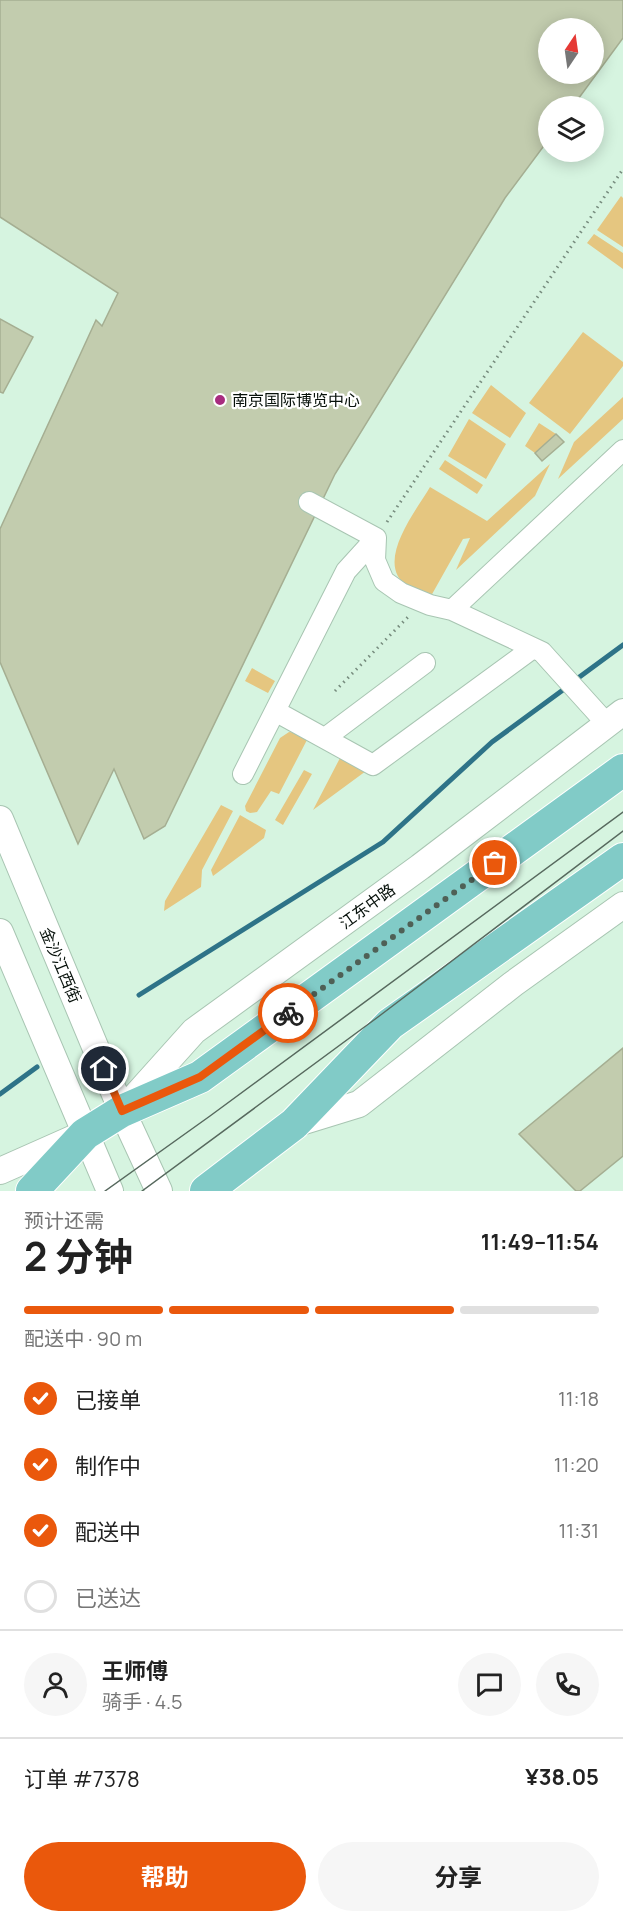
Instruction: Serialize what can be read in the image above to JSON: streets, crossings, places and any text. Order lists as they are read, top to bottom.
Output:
{
  "streets": {
    "main road": ["江东中路"],
    "street": ["金沙江西街"]
  },
  "crossings": [
    ["江东中路", "金沙江西街"]
  ],
  "places": ["南京国际博览中心"],
  "north": "top",
  "page": {
    "heading": ["2 分钟", "预计还需", "11:49–11:54"],
    "panel": [
      "王师傅",
      "骑手 · 4.5",
      "订单 #7378",
      "¥38.05"
    ],
    "bar": "配送中 · 90 m",
    "list": [
      ["已接单", "11:18"],
      ["制作中", "11:20"],
      ["配送中", "11:31"],
      "已送达"
    ],
    "buttons": ["帮助", "分享"]
  }
}
